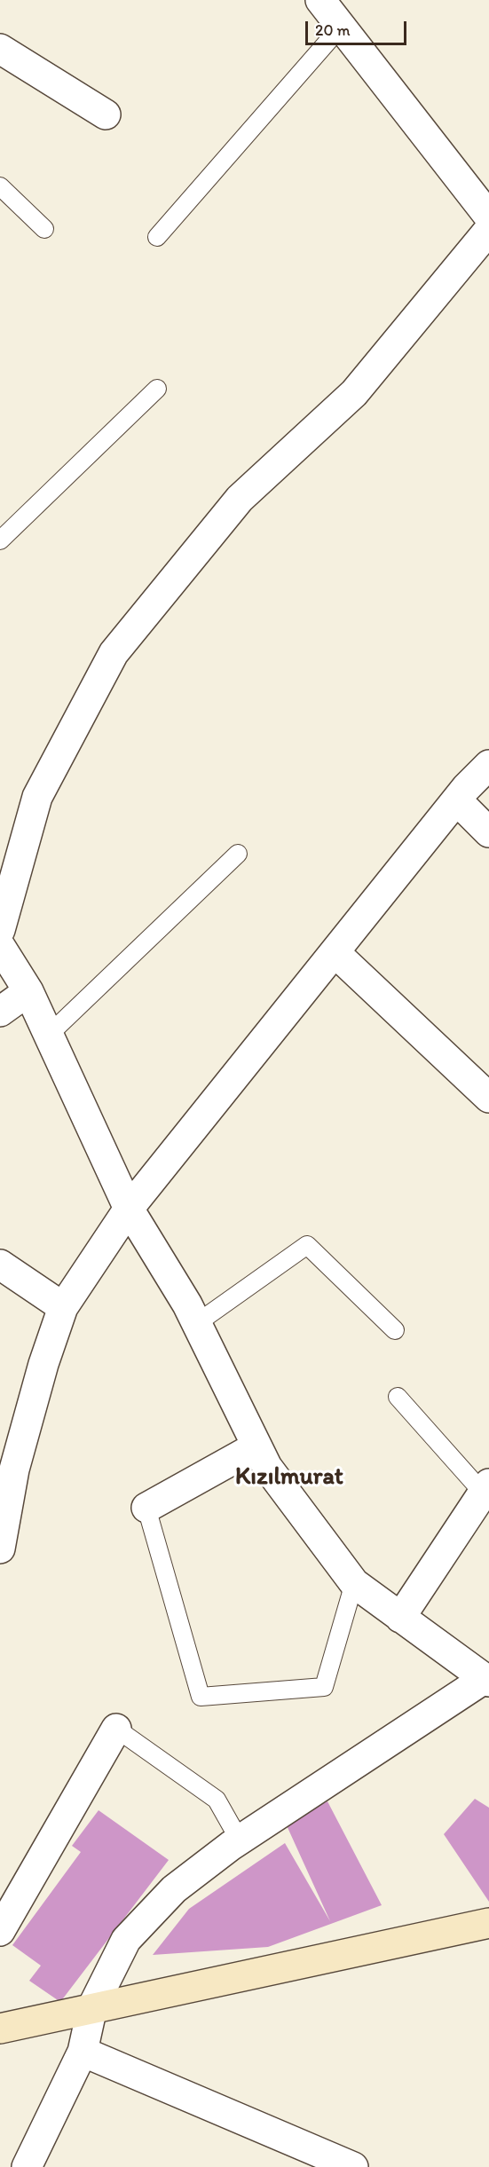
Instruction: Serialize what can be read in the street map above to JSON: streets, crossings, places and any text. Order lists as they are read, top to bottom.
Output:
{
  "districts": ["Kızılmurat"],
  "scale_bar": "20 m"
}
